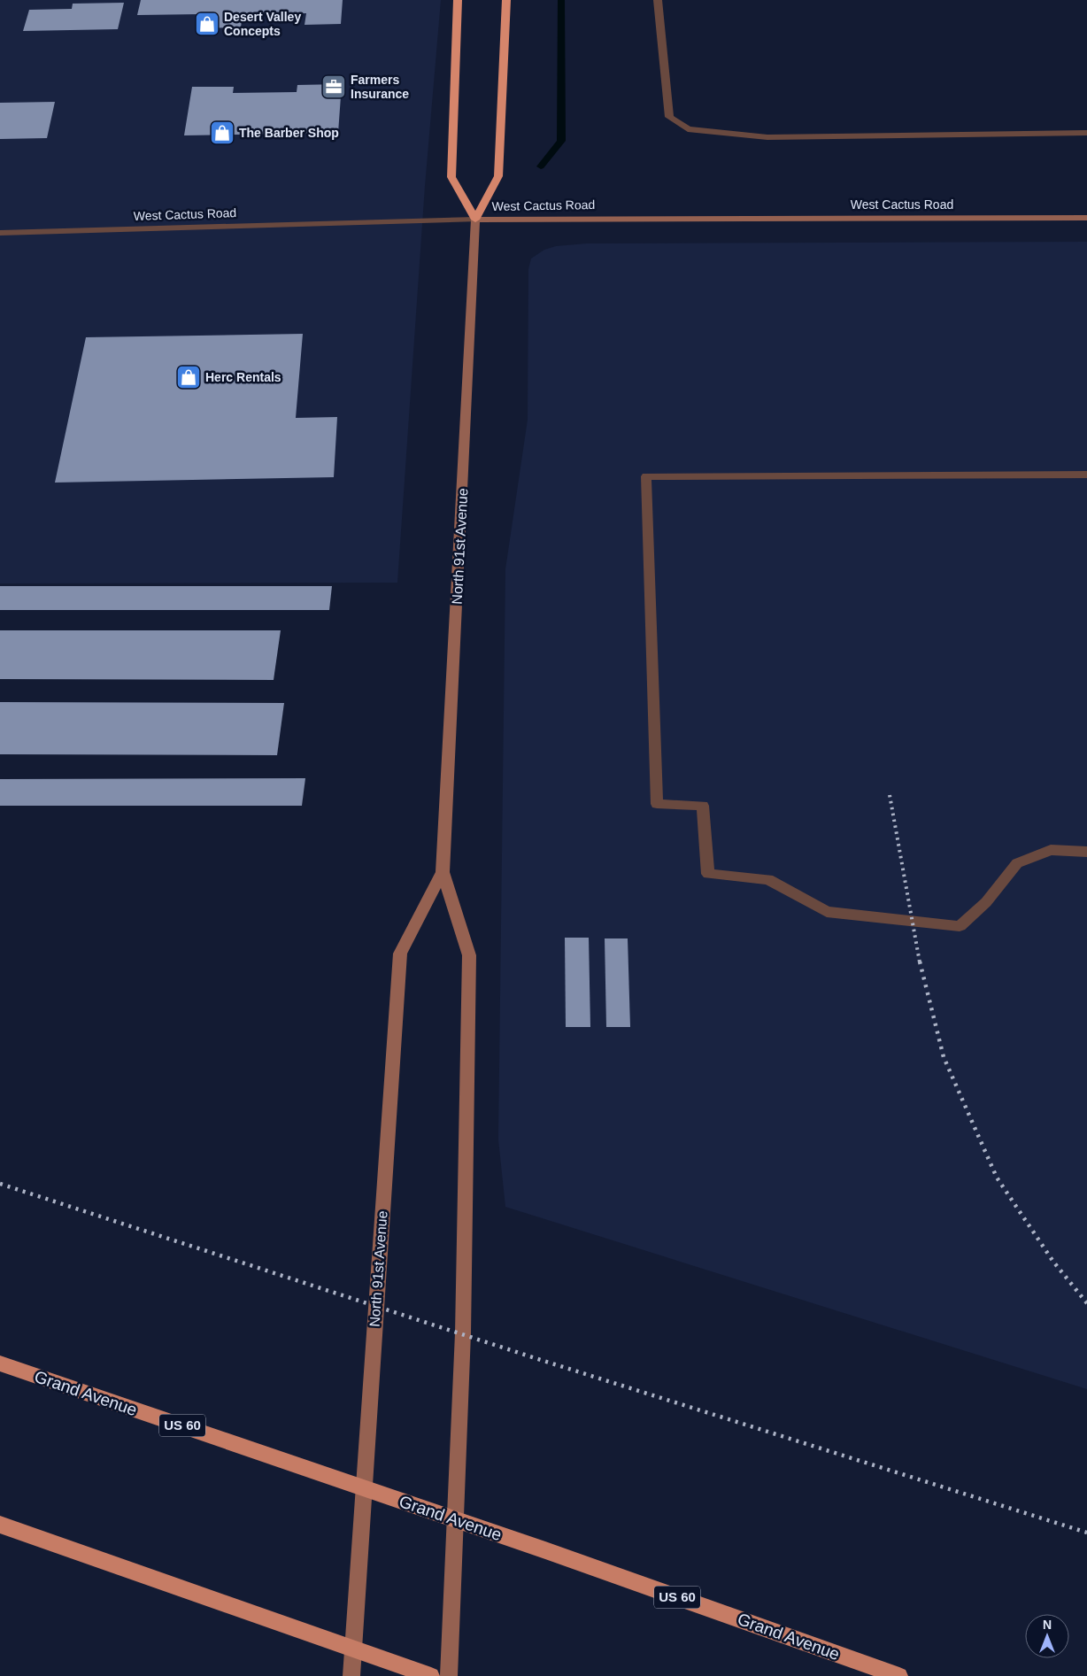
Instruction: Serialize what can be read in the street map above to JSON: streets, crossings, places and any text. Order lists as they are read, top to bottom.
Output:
{
  "streets": {
    "highway": ["Grand Avenue", "US 60"],
    "main road": ["West Cactus Road", "North 91st Avenue"]
  },
  "crossings": [
    ["West Cactus Road", "North 91st Avenue"],
    ["North 91st Avenue", "Grand Avenue"]
  ],
  "places": {
    "shop": ["Desert Valley Concepts", "The Barber Shop", "Herc Rentals"],
    "office": ["Farmers Insurance"]
  },
  "north": "top"
}
